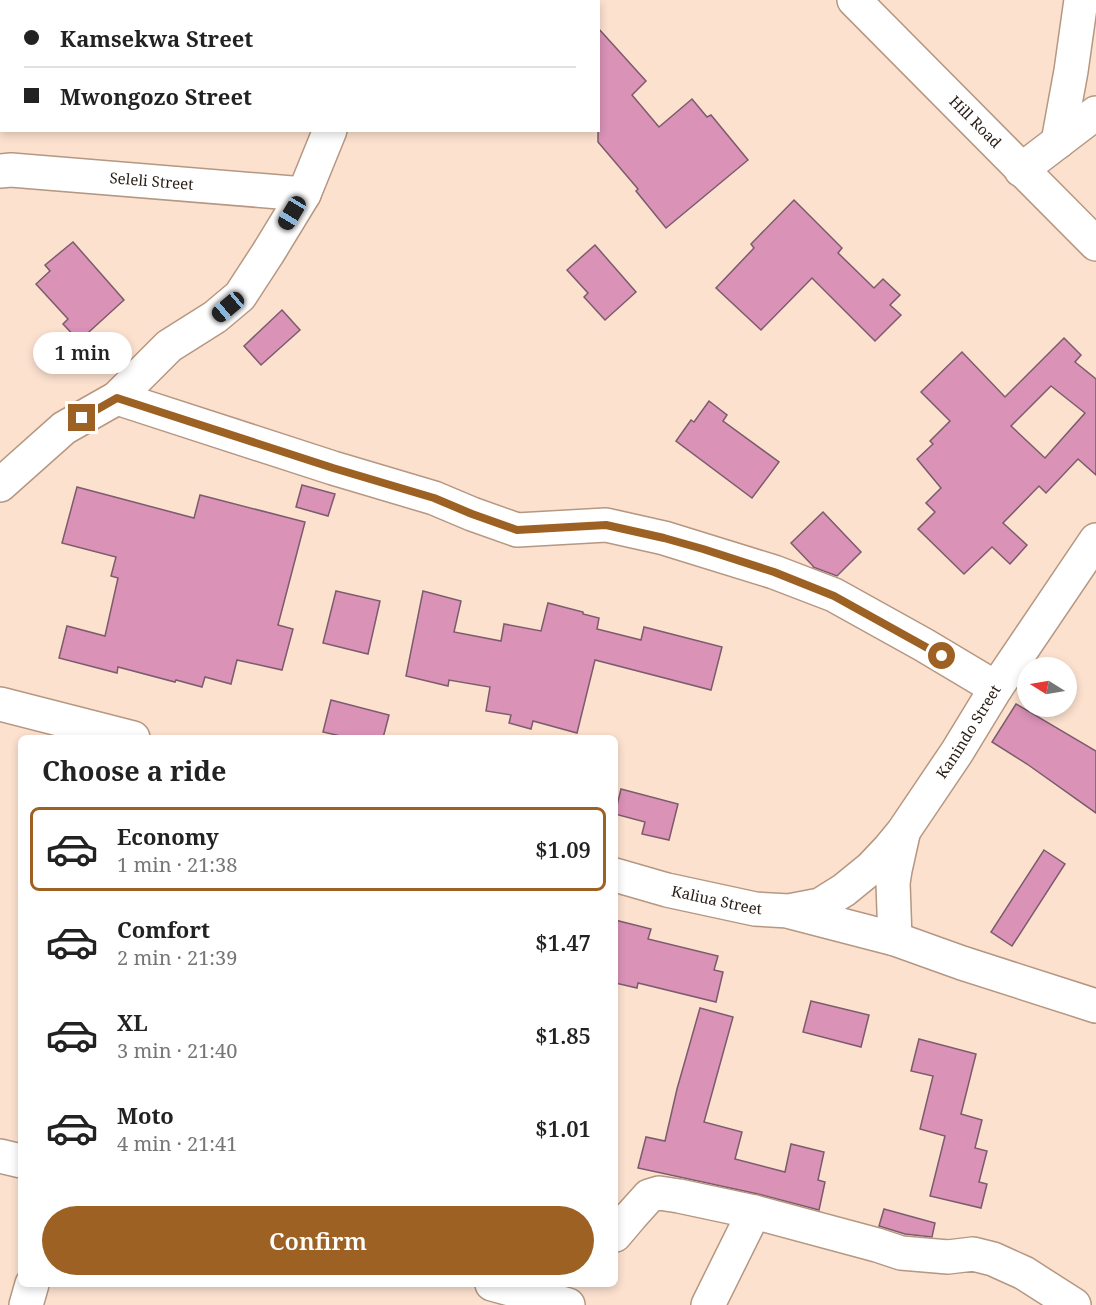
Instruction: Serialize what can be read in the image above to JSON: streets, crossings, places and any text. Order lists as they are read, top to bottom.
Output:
{
  "streets": {
    "street": [
      "Hill Road",
      "Seleli Street",
      "Kanindo Street",
      "Kaliua Street"
    ]
  },
  "crossings": [
    ["Kanindo Street", "Kaliua Street"]
  ],
  "north": "left",
  "page": {
    "banner": ["Kamsekwa Street", "Mwongozo Street"],
    "bubble": "1 min",
    "heading": "Choose a ride",
    "list": [
      {
        "name": "Economy",
        "note": "1 min · 21:38",
        "value": "$1.09"
      },
      {
        "name": "Comfort",
        "note": "2 min · 21:39",
        "value": "$1.47"
      },
      {
        "name": "XL",
        "note": "3 min · 21:40",
        "value": "$1.85"
      },
      {
        "name": "Moto",
        "note": "4 min · 21:41",
        "value": "$1.01"
      }
    ],
    "buttons": "Confirm"
  }
}
